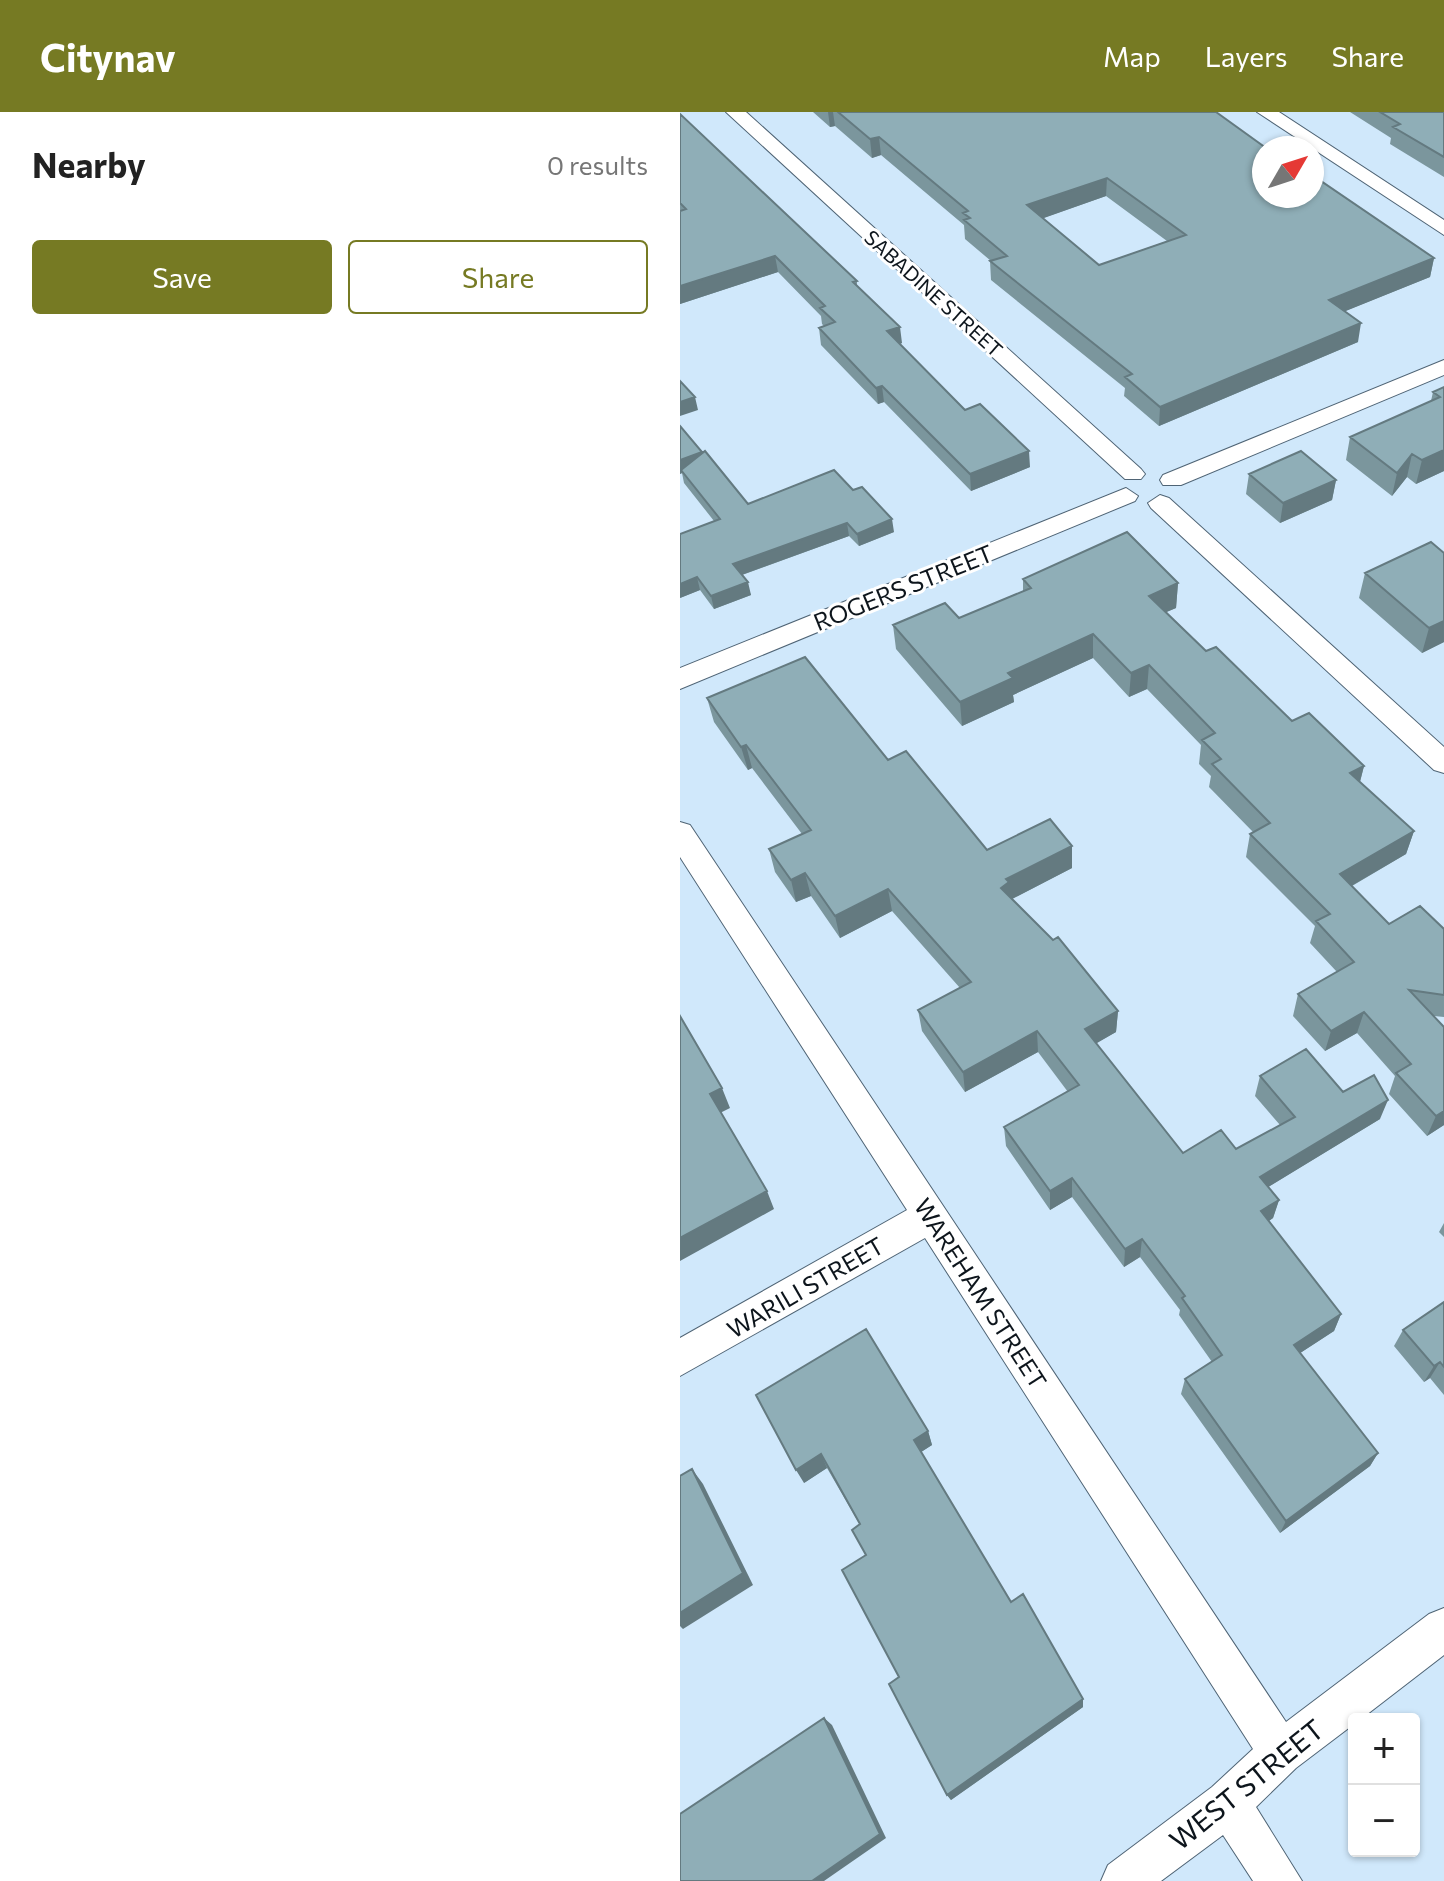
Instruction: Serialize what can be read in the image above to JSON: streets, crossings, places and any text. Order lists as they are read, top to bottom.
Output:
{
  "streets": {
    "street": [
      "SABADINE STREET",
      "ROGERS STREET",
      "WARILI STREET",
      "WAREHAM STREET",
      "WEST STREET"
    ]
  },
  "crossings": [
    ["SABADINE STREET", "ROGERS STREET"],
    ["WARILI STREET", "WAREHAM STREET"],
    ["WAREHAM STREET", "WEST STREET"]
  ],
  "north": "top right",
  "page": {
    "header": "Citynav",
    "nav": ["Map", "Layers", "Share"],
    "heading": ["Nearby", "0 results"],
    "buttons": ["Save", "Share"],
    "map_buttons": ["+", "−"]
  }
}
